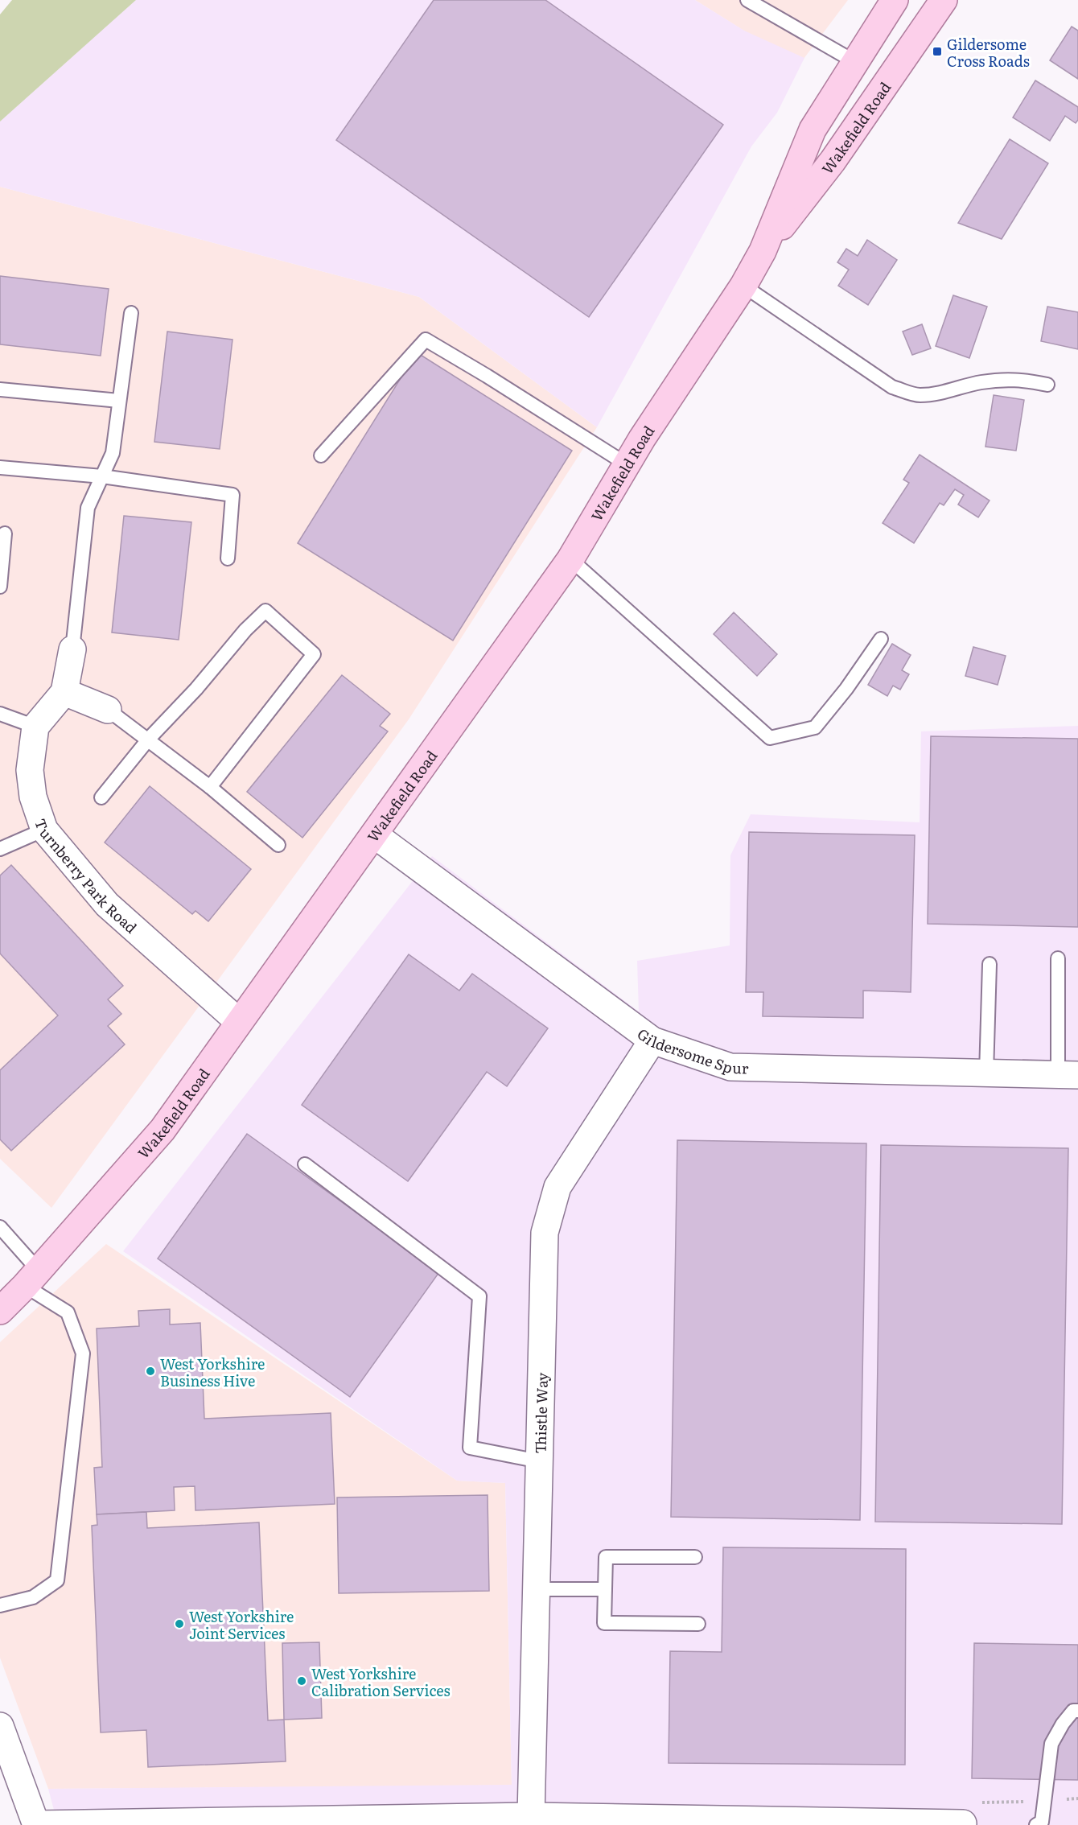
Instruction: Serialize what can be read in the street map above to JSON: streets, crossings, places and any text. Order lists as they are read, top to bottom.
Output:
{
  "streets": {
    "main road": ["Wakefield Road"],
    "street": ["Turnberry Park Road", "Gildersome Spur", "Thistle Way"]
  },
  "crossings": [
    ["Wakefield Road", "Turnberry Park Road"],
    ["Wakefield Road", "Gildersome Spur"],
    ["Gildersome Spur", "Thistle Way"]
  ],
  "places": {
    "transit": ["Gildersome Cross Roads"],
    "other": ["West Yorkshire Business Hive", "West Yorkshire Joint Services", "West Yorkshire Calibration Services"]
  }
}
